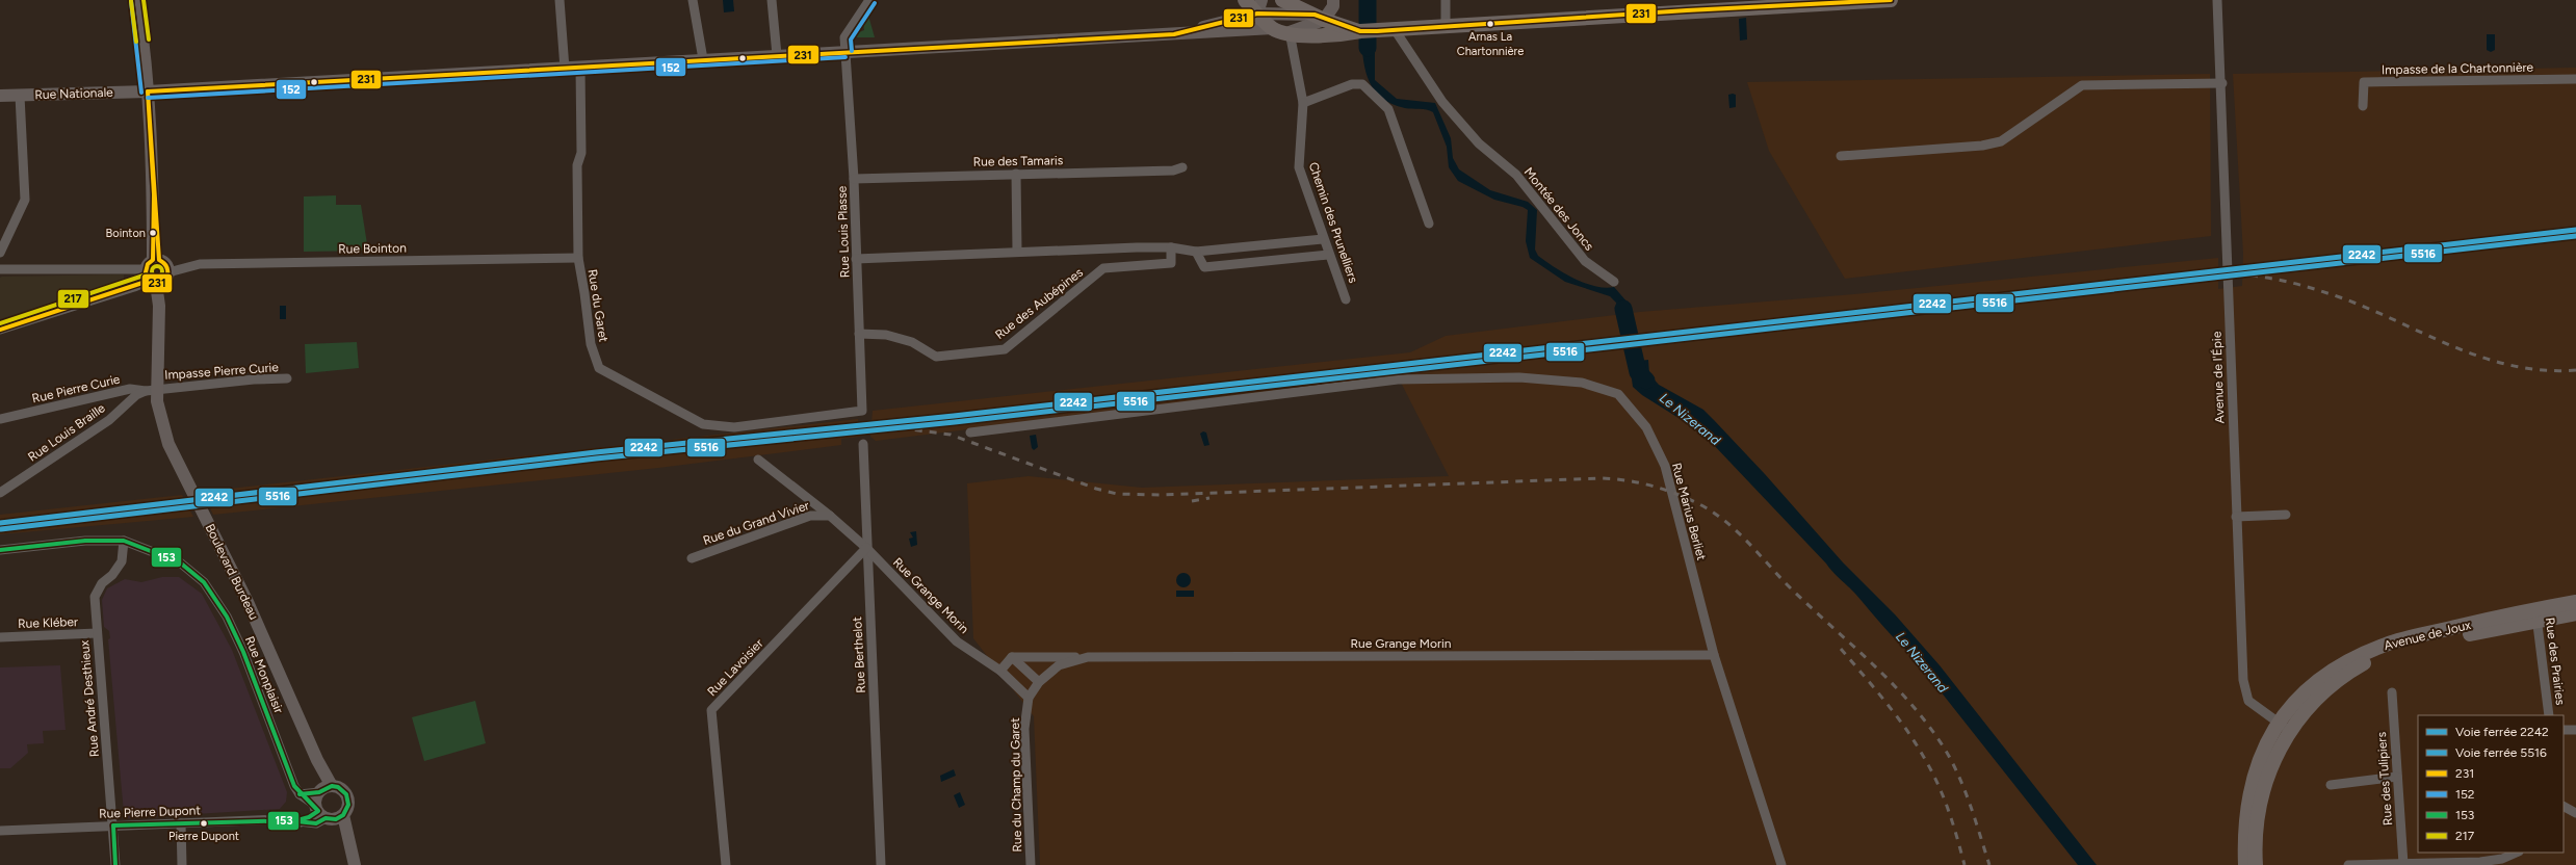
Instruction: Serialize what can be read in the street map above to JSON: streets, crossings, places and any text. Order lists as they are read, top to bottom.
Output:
{
  "streets": {
    "main road": ["Rue Nationale", "Boulevard Burdeau", "Avenue de Joux"],
    "street": [
      "Impasse de la Chartonnière",
      "Rue des Tamaris",
      "Montée des Joncs",
      "Chemin des Prunelliers",
      "Rue Louis Plasse",
      "Rue Bointon",
      "Rue des Aubépines",
      "Rue du Garet",
      "Impasse Pierre Curie",
      "Avenue de l'Épie",
      "Rue Pierre Curie",
      "Rue Louis Braille",
      "Rue Marius Berliet",
      "Rue du Grand Vivier",
      "Rue Grange Morin",
      "Rue Kléber",
      "Rue Berthelot",
      "Rue des Prairies",
      "Rue Lavoisier",
      "Rue Monplaisir",
      "Rue André Desthieux",
      "Rue des Tulipiers",
      "Rue du Champ du Garet",
      "Rue Pierre Dupont"
    ]
  },
  "crossings": [
    ["Rue Nationale", "Rue Louis Plasse"],
    ["Rue Nationale", "Rue du Garet"],
    ["Rue Nationale", "Boulevard Burdeau"],
    ["Rue des Tamaris", "Rue Louis Plasse"],
    ["Rue Louis Plasse", "Rue des Aubépines"],
    ["Rue Louis Plasse", "Rue du Garet"],
    ["Rue Bointon", "Rue du Garet"],
    ["Impasse Pierre Curie", "Rue Pierre Curie"],
    ["Impasse Pierre Curie", "Rue Louis Braille"],
    ["Impasse Pierre Curie", "Boulevard Burdeau"],
    ["Avenue de l'Épie", "Avenue de Joux"],
    ["Rue Pierre Curie", "Rue Louis Braille"],
    ["Rue Pierre Curie", "Boulevard Burdeau"],
    ["Rue Louis Braille", "Boulevard Burdeau"],
    ["Rue Marius Berliet", "Rue Grange Morin"],
    ["Rue du Grand Vivier", "Rue Grange Morin"],
    ["Rue du Grand Vivier", "Rue Berthelot"],
    ["Rue du Grand Vivier", "Rue Lavoisier"],
    ["Boulevard Burdeau", "Rue Pierre Dupont"],
    ["Rue Grange Morin", "Rue Berthelot"],
    ["Rue Grange Morin", "Rue Lavoisier"],
    ["Rue Grange Morin", "Rue du Champ du Garet"],
    ["Rue Kléber", "Rue André Desthieux"],
    ["Avenue de Joux", "Rue des Prairies"],
    ["Rue Berthelot", "Rue Lavoisier"],
    ["Rue Monplaisir", "Rue André Desthieux"],
    ["Rue André Desthieux", "Rue Pierre Dupont"]
  ],
  "water": ["Le Nizerand"],
  "places": ["Arnas La Chartonnière", "Bointon", "Pierre Dupont"],
  "lines": [
    "transit line 231",
    "transit line 217",
    "transit line 152",
    "rail line 2242",
    "rail line 5516",
    "transit line 153"
  ],
  "legend": [
    "Voie ferrée 2242",
    "Voie ferrée 5516",
    "231",
    "152",
    "153",
    "217"
  ]
}
